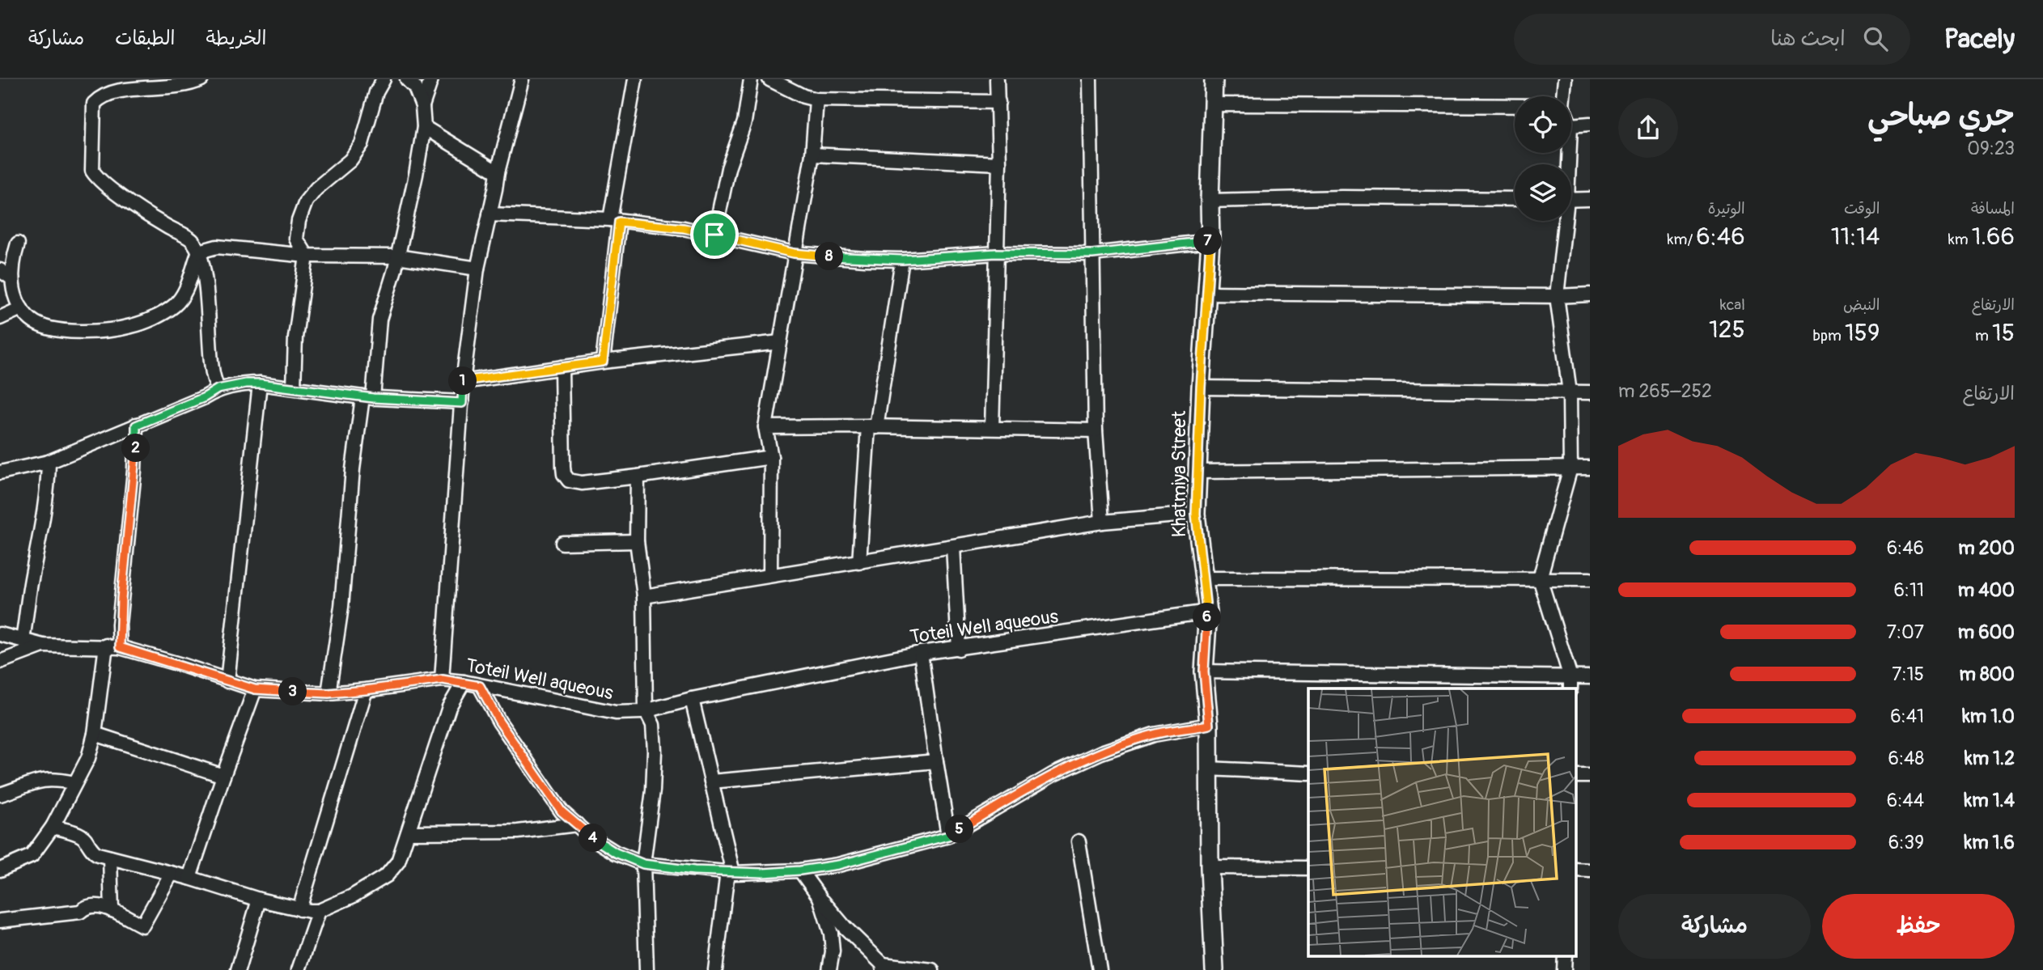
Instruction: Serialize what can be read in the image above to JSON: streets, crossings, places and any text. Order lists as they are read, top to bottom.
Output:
{
  "streets": {
    "street": ["Khatmiya Street", "Toteil Well aqueous"]
  },
  "crossings": [
    ["Khatmiya Street", "Toteil Well aqueous"]
  ],
  "page": {
    "header": "Pacely",
    "search": "ابحث هنا",
    "nav": ["الخريطة", "الطبقات", "مشاركة"],
    "heading": ["جري صباحي", "09:23"],
    "stats": [
      ["المسافة", "1.66 km"],
      ["الوقت", "11:14"],
      ["الوتيرة", "6:46 /km"],
      ["الارتفاع", "15 m"],
      ["النبض", "159 bpm"],
      ["kcal", "125"]
    ],
    "pins": [
      "7",
      "8",
      "1",
      "2",
      "6",
      "3",
      "5",
      "4"
    ],
    "chart": ["الارتفاع", "252–265 m"],
    "list": [
      {
        "name": "200 m",
        "note": "6:46"
      },
      {
        "name": "400 m",
        "note": "6:11"
      },
      {
        "name": "600 m",
        "note": "7:07"
      },
      {
        "name": "800 m",
        "note": "7:15"
      },
      {
        "name": "1.0 km",
        "note": "6:41"
      },
      {
        "name": "1.2 km",
        "note": "6:48"
      },
      {
        "name": "1.4 km",
        "note": "6:44"
      },
      {
        "name": "1.6 km",
        "note": "6:39"
      }
    ],
    "buttons": ["حفظ", "مشاركة"]
  }
}
